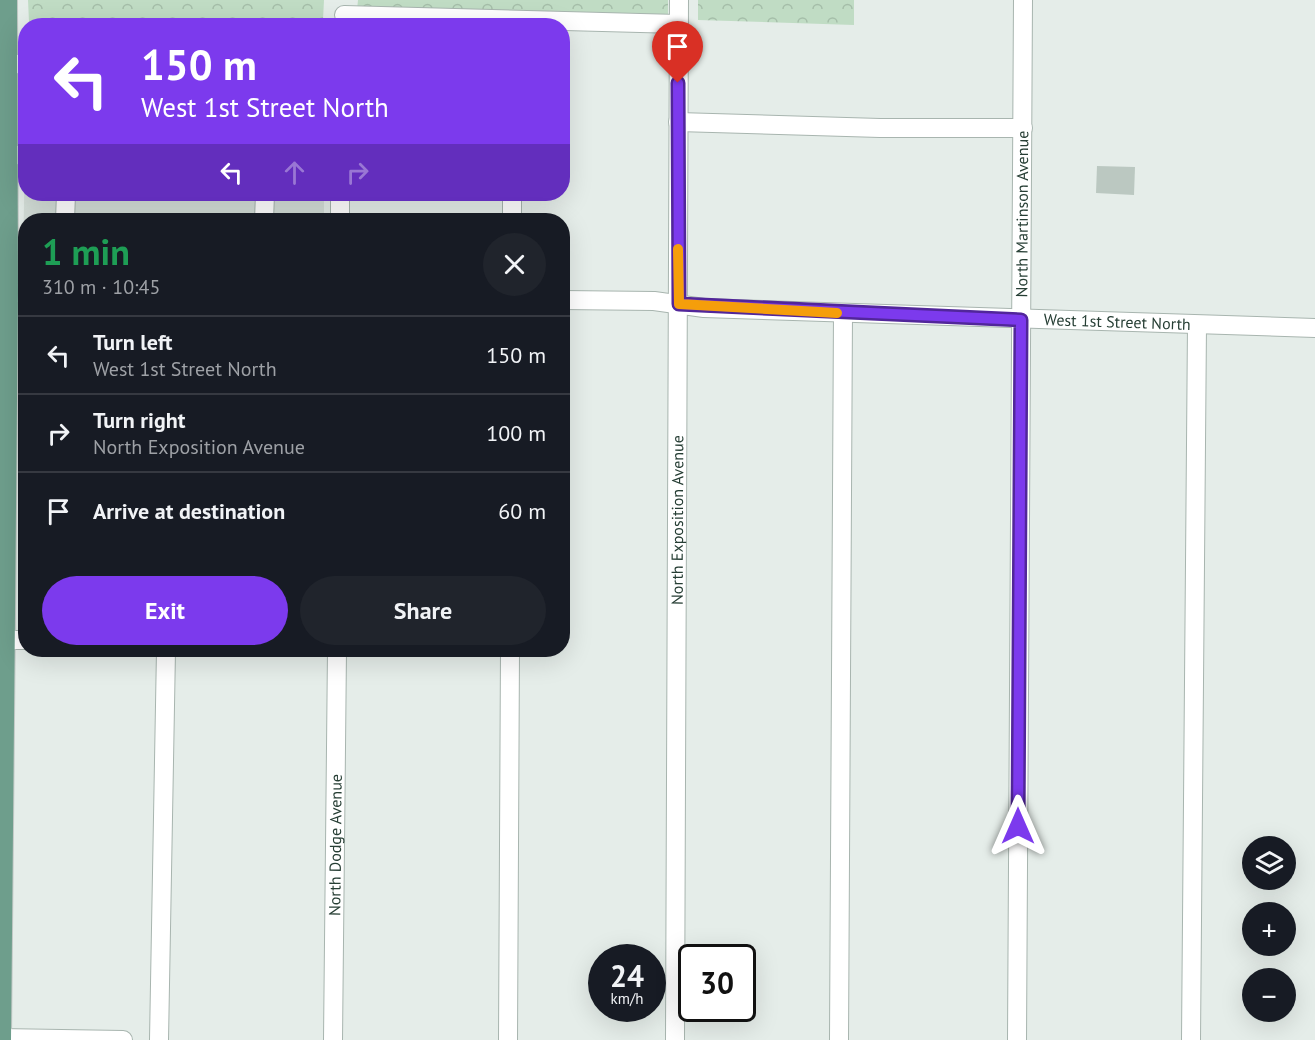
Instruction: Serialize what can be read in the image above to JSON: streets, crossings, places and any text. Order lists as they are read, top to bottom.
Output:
{
  "streets": {
    "street": [
      "North Martinson Avenue",
      "West 1st Street North",
      "North Exposition Avenue",
      "North Dodge Avenue"
    ]
  },
  "crossings": [
    ["North Martinson Avenue", "West 1st Street North"],
    ["West 1st Street North", "North Exposition Avenue"]
  ],
  "page": {
    "turn": ["150 m", "West 1st Street North"],
    "heading": ["1 min", "310 m · 10:45"],
    "list": [
      {
        "name": "Turn left",
        "note": "West 1st Street North",
        "value": "150 m"
      },
      {
        "name": "Turn right",
        "note": "North Exposition Avenue",
        "value": "100 m"
      },
      {
        "name": "Arrive at destination",
        "value": "60 m"
      }
    ],
    "buttons": ["Exit", "Share"],
    "map_buttons": ["+", "−"],
    "speed": "24 km/h",
    "limit": "30"
  }
}
